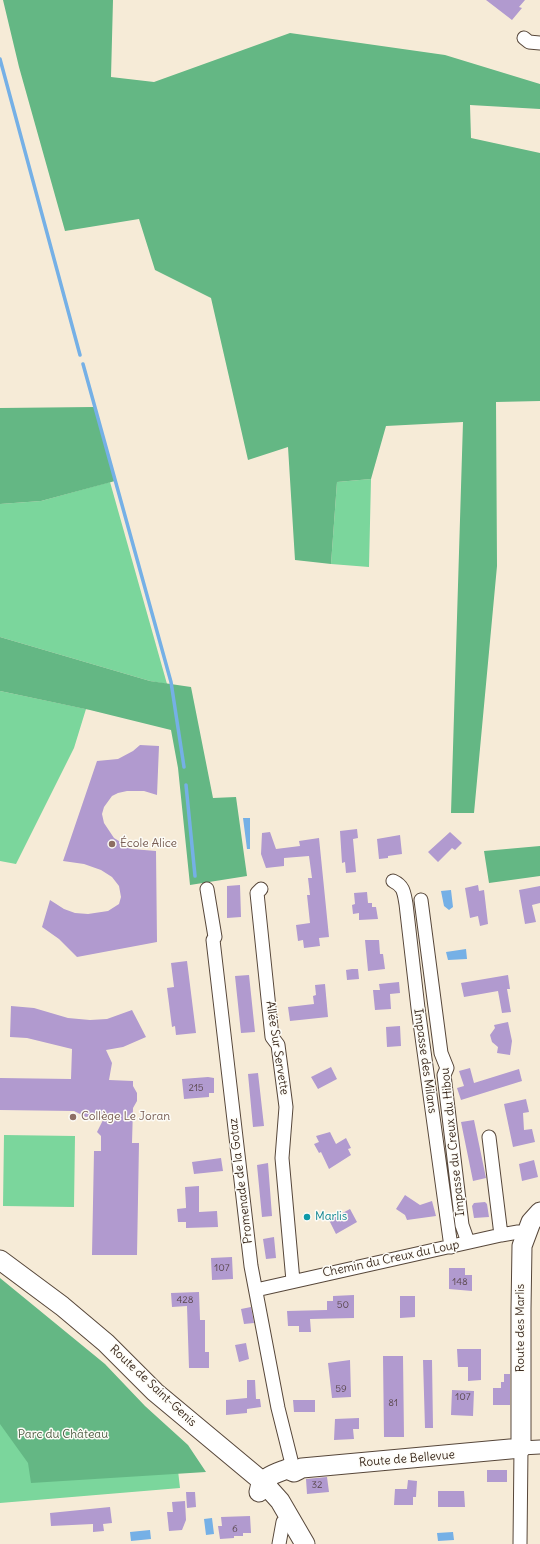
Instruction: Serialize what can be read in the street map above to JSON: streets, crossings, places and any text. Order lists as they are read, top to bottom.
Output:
{
  "streets": {
    "main road": ["Route des Marlis", "Route de Saint-Genis", "Route de Bellevue"],
    "street": [
      "Allée Sur Servette",
      "Impasse des Milans",
      "Impasse du Creux du Hibou",
      "Promenade de la Gotaz",
      "Chemin du Creux du Loup"
    ]
  },
  "crossings": [
    ["Allée Sur Servette", "Chemin du Creux du Loup"],
    ["Impasse des Milans", "Chemin du Creux du Loup"],
    ["Impasse du Creux du Hibou", "Chemin du Creux du Loup"],
    ["Promenade de la Gotaz", "Chemin du Creux du Loup"],
    ["Promenade de la Gotaz", "Route de Bellevue"],
    ["Chemin du Creux du Loup", "Route des Marlis"],
    ["Route des Marlis", "Route de Bellevue"],
    ["Route de Saint-Genis", "Route de Bellevue"]
  ],
  "parks": ["Parc du Château"],
  "places": ["École Alice", "Collège Le Joran", "Marlis"],
  "house_numbers": [
    "215",
    "107",
    "148",
    "428",
    "50",
    "59",
    "107",
    "81",
    "32",
    "6"
  ]
}
